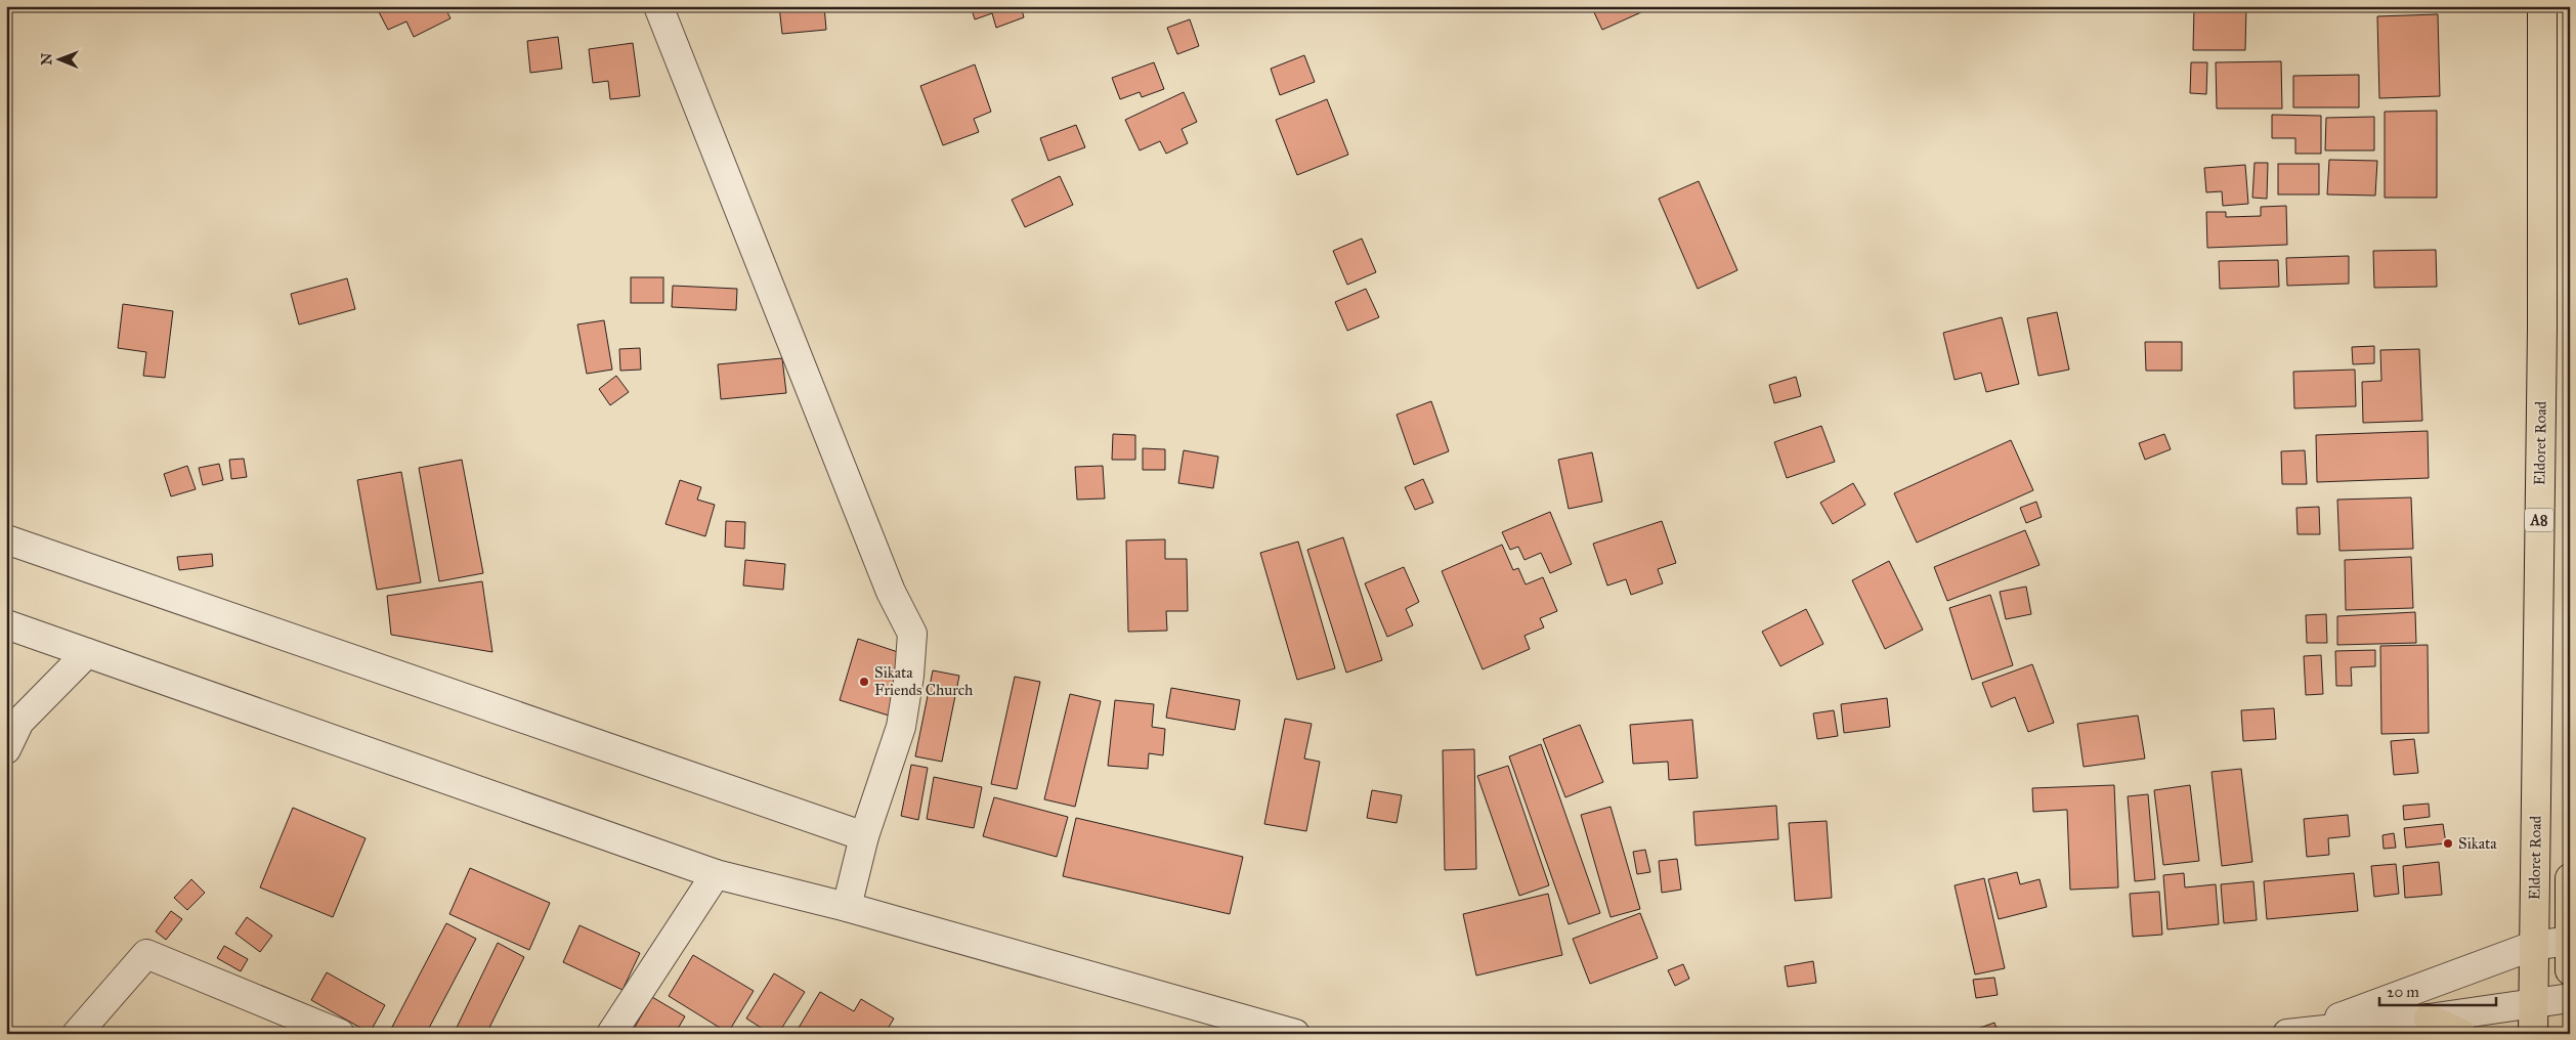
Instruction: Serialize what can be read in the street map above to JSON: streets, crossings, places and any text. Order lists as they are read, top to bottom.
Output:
{
  "streets": {
    "highway": ["Eldoret Road", "A8"]
  },
  "places": ["Sikata Friends Church", "Sikata"],
  "scale_bar": "20 m",
  "north": "left"
}
